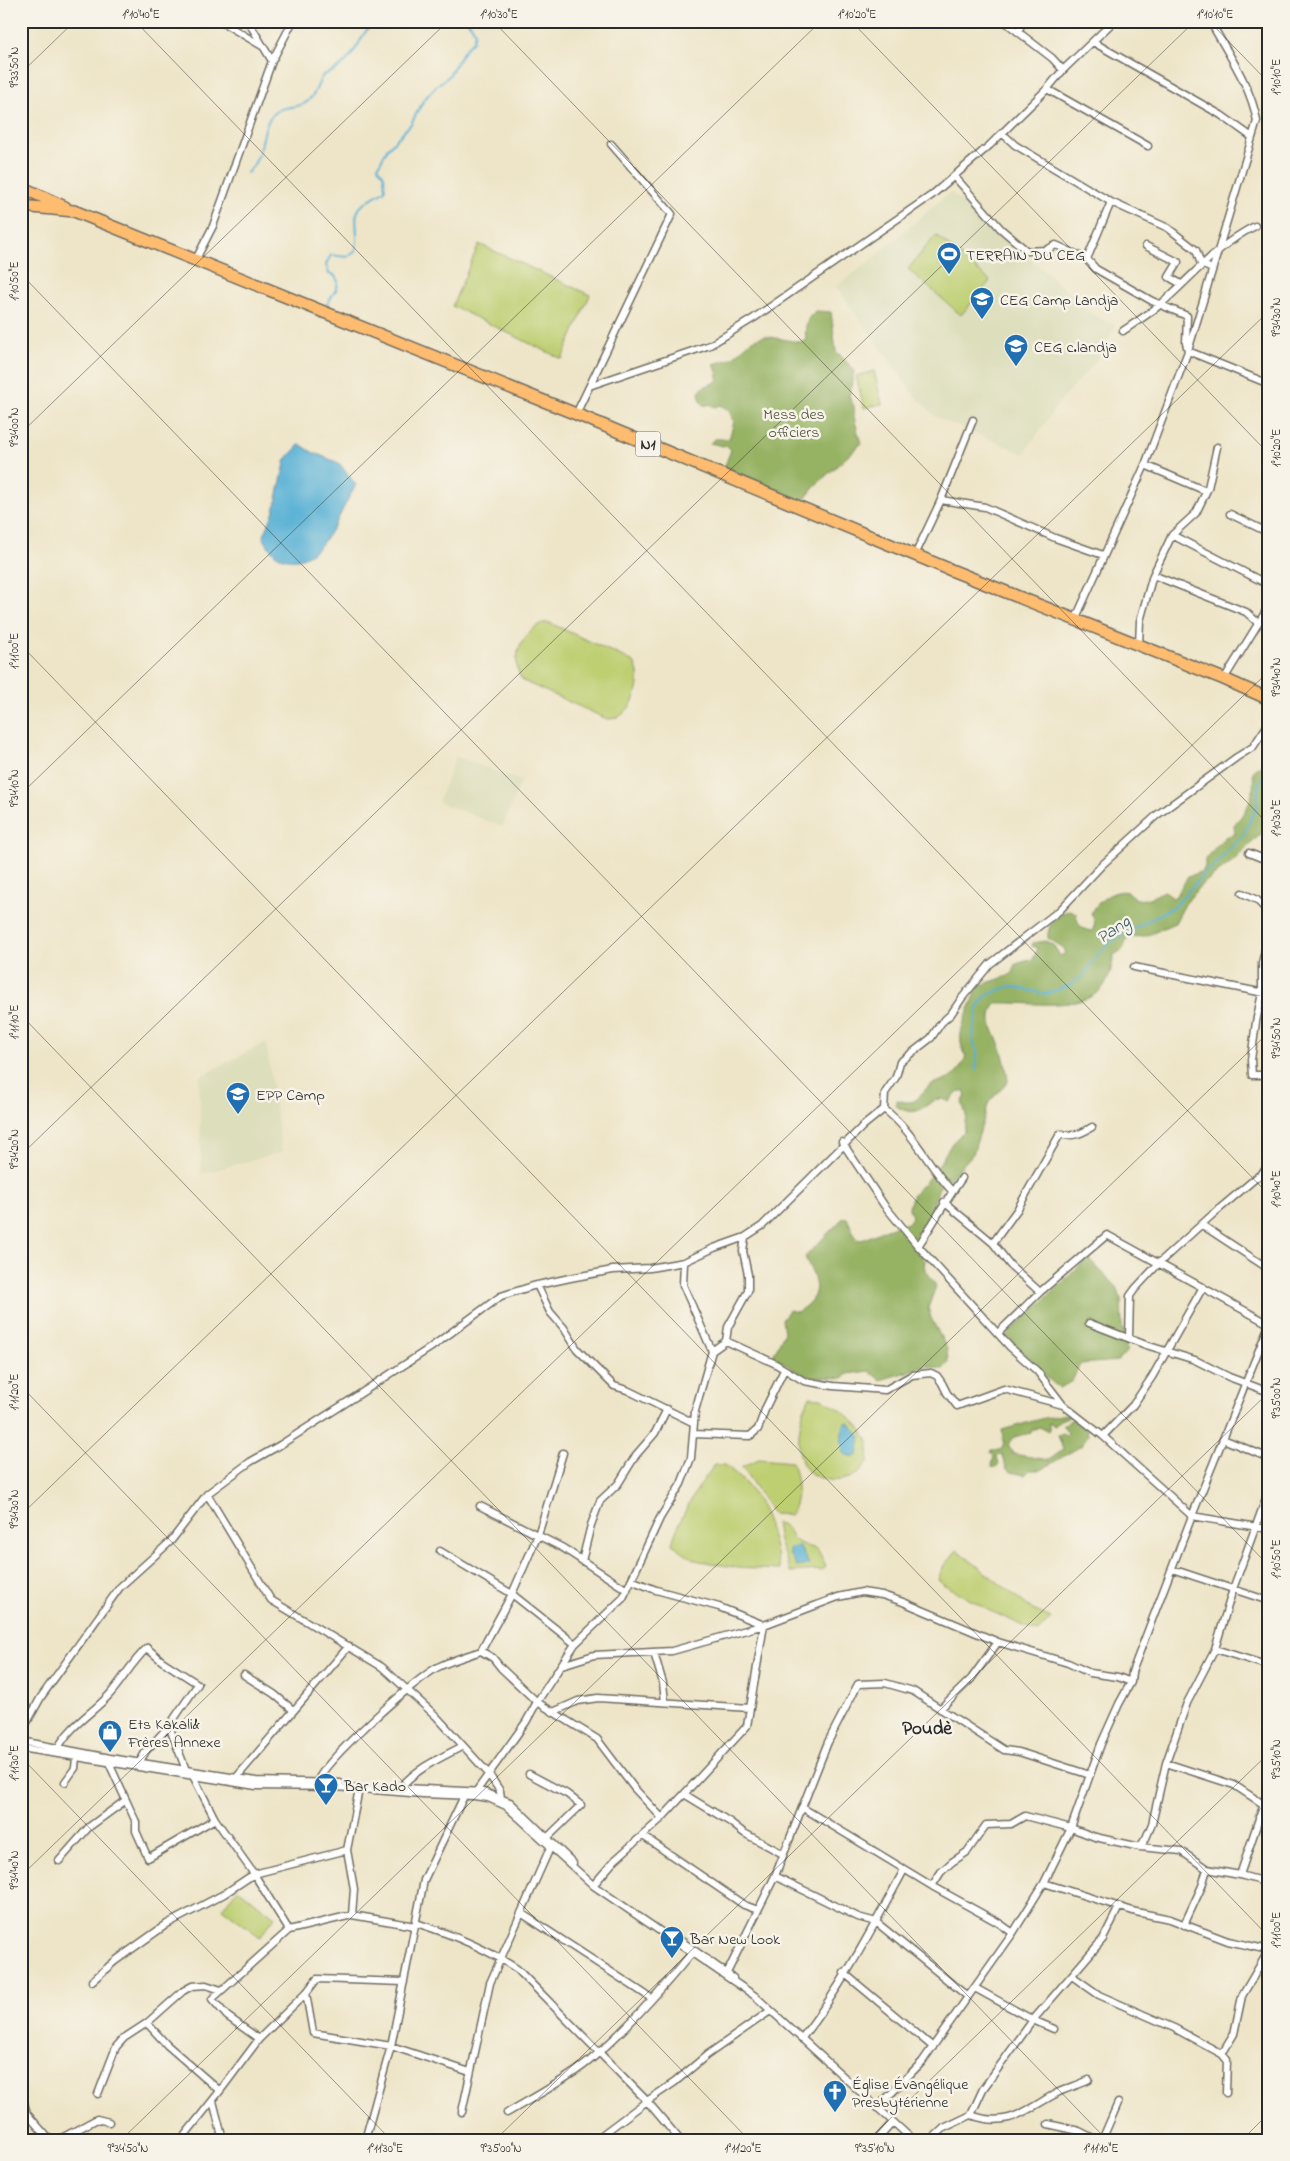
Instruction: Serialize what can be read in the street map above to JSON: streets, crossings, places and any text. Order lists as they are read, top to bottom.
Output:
{
  "streets": {
    "highway": ["N1"]
  },
  "districts": ["Poudè"],
  "water": ["Pang"],
  "parks": ["Mess des officiers"],
  "places": {
    "sports": ["TERRAIN DU CEG"],
    "school or university": ["CEG Camp Landja", "CEG c.landja", "EPP Camp"],
    "shop": ["Ets Kakali& Frères Annexe"],
    "bar": ["Bar Kado", "Bar New Look"],
    "church": ["Église Évangélique Presbytérienne"]
  },
  "coordinates": [
    "1°10'40\"E",
    "1°10'30\"E",
    "1°10'20\"E",
    "1°10'10\"E",
    "9°33'50\"N",
    "1°10'50\"E",
    "9°34'30\"N",
    "9°34'00\"N",
    "1°11'00\"E",
    "9°34'40\"N",
    "9°34'10\"N",
    "1°11'10\"E",
    "9°34'50\"N",
    "9°34'20\"N",
    "1°11'20\"E",
    "9°35'00\"N",
    "9°35'10\"N",
    "1°11'30\"E"
  ]
}
